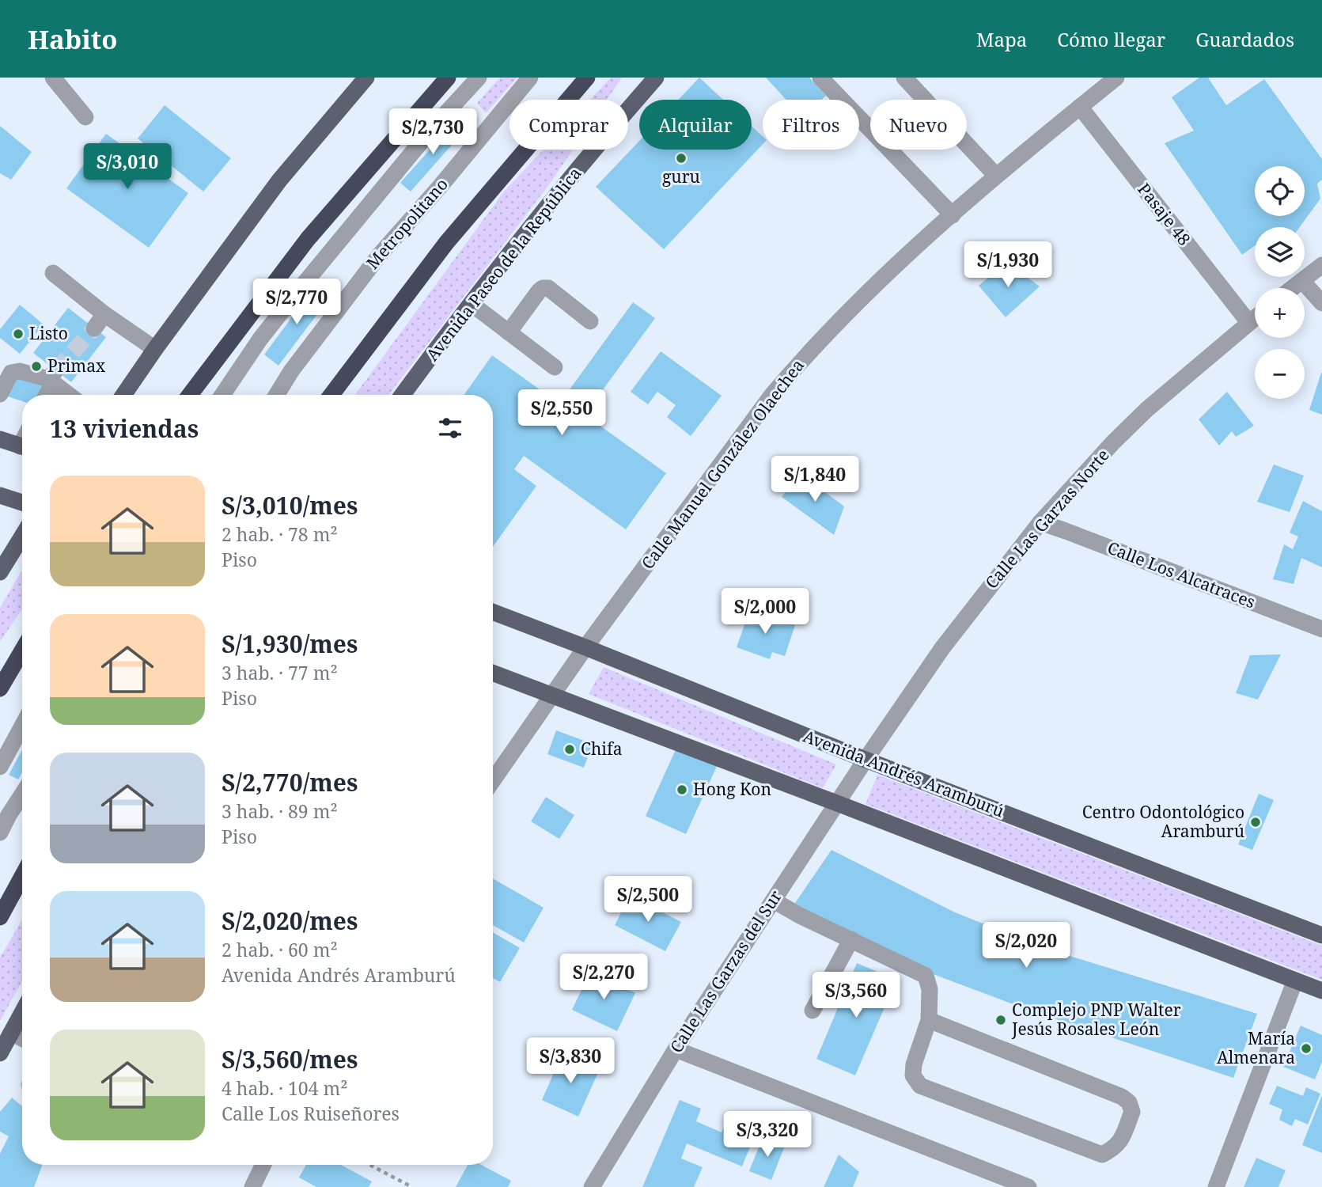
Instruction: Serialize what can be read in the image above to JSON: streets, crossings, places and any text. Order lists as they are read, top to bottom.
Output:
{
  "streets": {
    "main road": ["Avenida Paseo de la República", "Avenida Andrés Aramburú"],
    "street": [
      "Pasaje 48",
      "Metropolitano",
      "Calle Manuel González Olaechea",
      "Calle Las Garzas Norte",
      "Calle Los Alcatraces",
      "Calle Las Garzas del Sur"
    ]
  },
  "crossings": [
    ["Pasaje 48", "Calle Manuel González Olaechea"],
    ["Pasaje 48", "Calle Las Garzas Norte"],
    ["Calle Manuel González Olaechea", "Avenida Andrés Aramburú"],
    ["Calle Las Garzas Norte", "Calle Los Alcatraces"],
    ["Calle Las Garzas Norte", "Avenida Andrés Aramburú"],
    ["Calle Las Garzas Norte", "Calle Las Garzas del Sur"],
    ["Avenida Andrés Aramburú", "Calle Las Garzas del Sur"]
  ],
  "places": [
    "guru",
    "Listo",
    "Primax",
    "Chifa",
    "Hong Kon",
    "Centro Odontológico Aramburú",
    "Complejo PNP Walter Jesús Rosales León",
    "María Almenara"
  ],
  "page": {
    "header": "Habito",
    "nav": ["Mapa", "Cómo llegar", "Guardados"],
    "chip": [
      "Comprar",
      "Alquilar",
      "Filtros",
      "Nuevo"
    ],
    "price": [
      "S/2,730",
      "S/3,010",
      "S/1,930",
      "S/2,770",
      "S/2,550",
      "S/1,840",
      "S/2,000",
      "S/2,500",
      "S/2,020",
      "S/2,270",
      "S/3,560",
      "S/3,830",
      "S/3,320"
    ],
    "map_buttons": ["+", "−"],
    "heading": "13 viviendas",
    "list": [
      {
        "name": "S/3,010/mes",
        "note": "2 hab. · 78 m² · Piso"
      },
      {
        "name": "S/1,930/mes",
        "note": "3 hab. · 77 m² · Piso"
      },
      {
        "name": "S/2,770/mes",
        "note": "3 hab. · 89 m² · Piso"
      },
      {
        "name": "S/2,020/mes",
        "note": "2 hab. · 60 m² · Avenida Andrés Aramburú"
      },
      {
        "name": "S/3,560/mes",
        "note": "4 hab. · 104 m² · Calle Los Ruiseñores"
      }
    ]
  }
}
